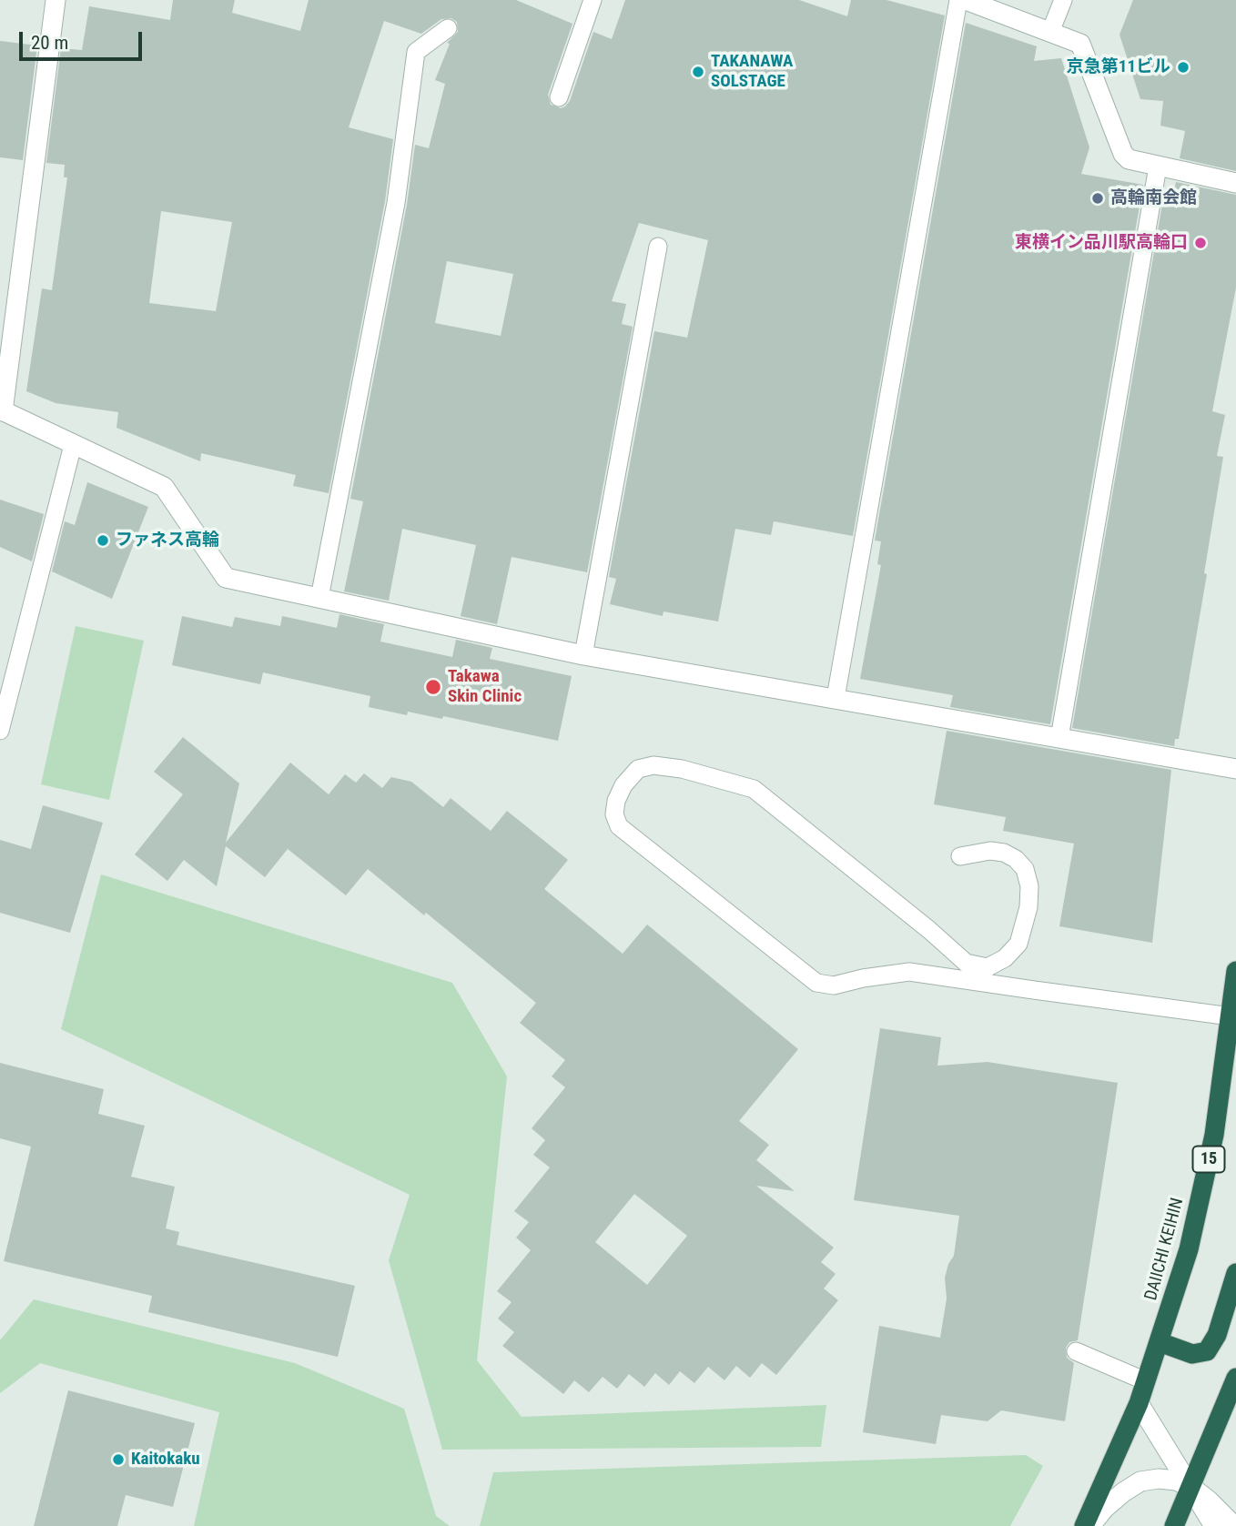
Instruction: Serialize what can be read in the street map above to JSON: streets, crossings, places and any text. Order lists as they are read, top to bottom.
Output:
{
  "streets": {
    "highway": ["15", "DAIICHI KEIHIN"]
  },
  "places": [
    "京急第11ビル",
    "TAKANAWA SOLSTAGE",
    "高輪南会館",
    "東横イン品川駅高輪口",
    "ファネス高輪",
    "Takawa Skin Clinic",
    "Kaitokaku"
  ],
  "scale_bar": "20 m"
}
